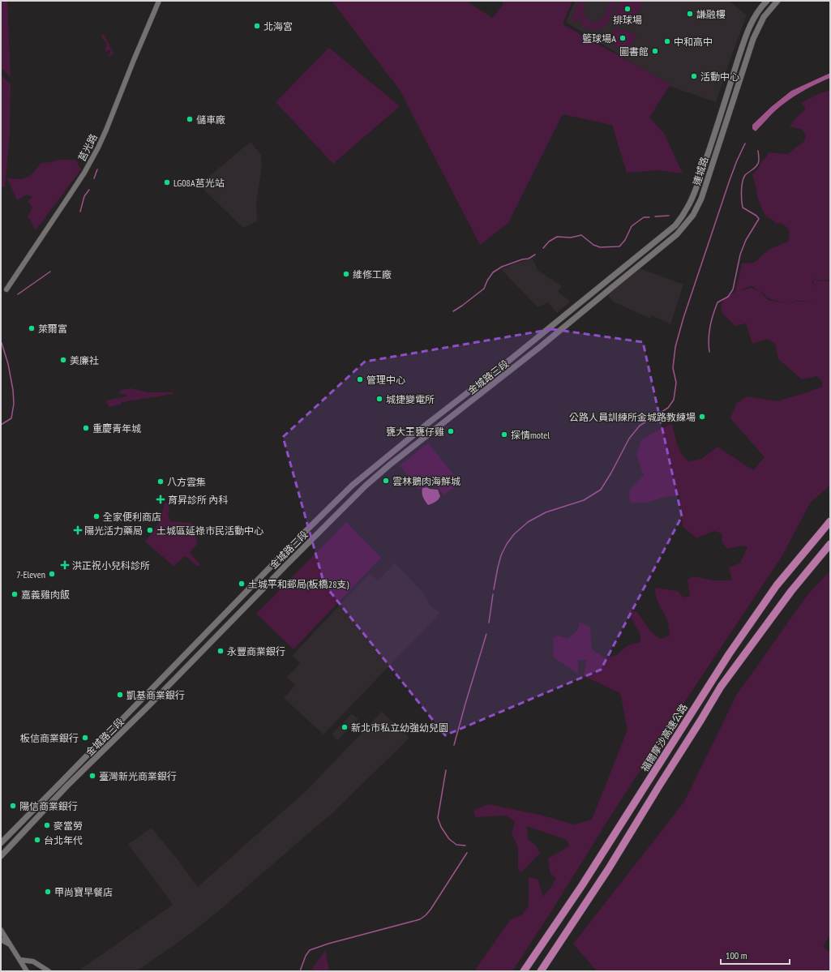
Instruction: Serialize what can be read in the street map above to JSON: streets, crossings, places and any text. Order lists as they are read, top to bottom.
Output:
{
  "streets": {
    "highway": ["福爾摩沙高速公路"],
    "main road": ["連城路", "金城路三段"],
    "street": ["莒光路"]
  },
  "crossings": [
    ["連城路", "金城路三段"]
  ],
  "places": {
    "other": [
      "排球場",
      "謙融樓",
      "北海宮",
      "籃球場A",
      "中和高中",
      "圖書館",
      "活動中心",
      "儲車廠",
      "LG08A莒光站",
      "維修工廠",
      "萊爾富",
      "美廉社",
      "管理中心",
      "城捷變電所",
      "公路人員訓練所金城路教練場",
      "重慶青年城",
      "甕大王甕仔雞",
      "探情motel",
      "雲林鵝肉海鮮城",
      "八方雲集",
      "全家便利商店",
      "土城區延祿市民活動中心",
      "7-Eleven",
      "土城平和郵局(板橋28支)",
      "嘉義雞肉飯",
      "永豐商業銀行",
      "凱基商業銀行",
      "新北市私立幼強幼兒園",
      "板信商業銀行",
      "臺灣新光商業銀行",
      "陽信商業銀行",
      "麥當勞",
      "台北年代",
      "甲尚寶早餐店"
    ],
    "health": ["育昇診所 內科", "陽光活力藥局", "洪正祝小兒科診所"]
  },
  "scale_bar": "100 m"
}
